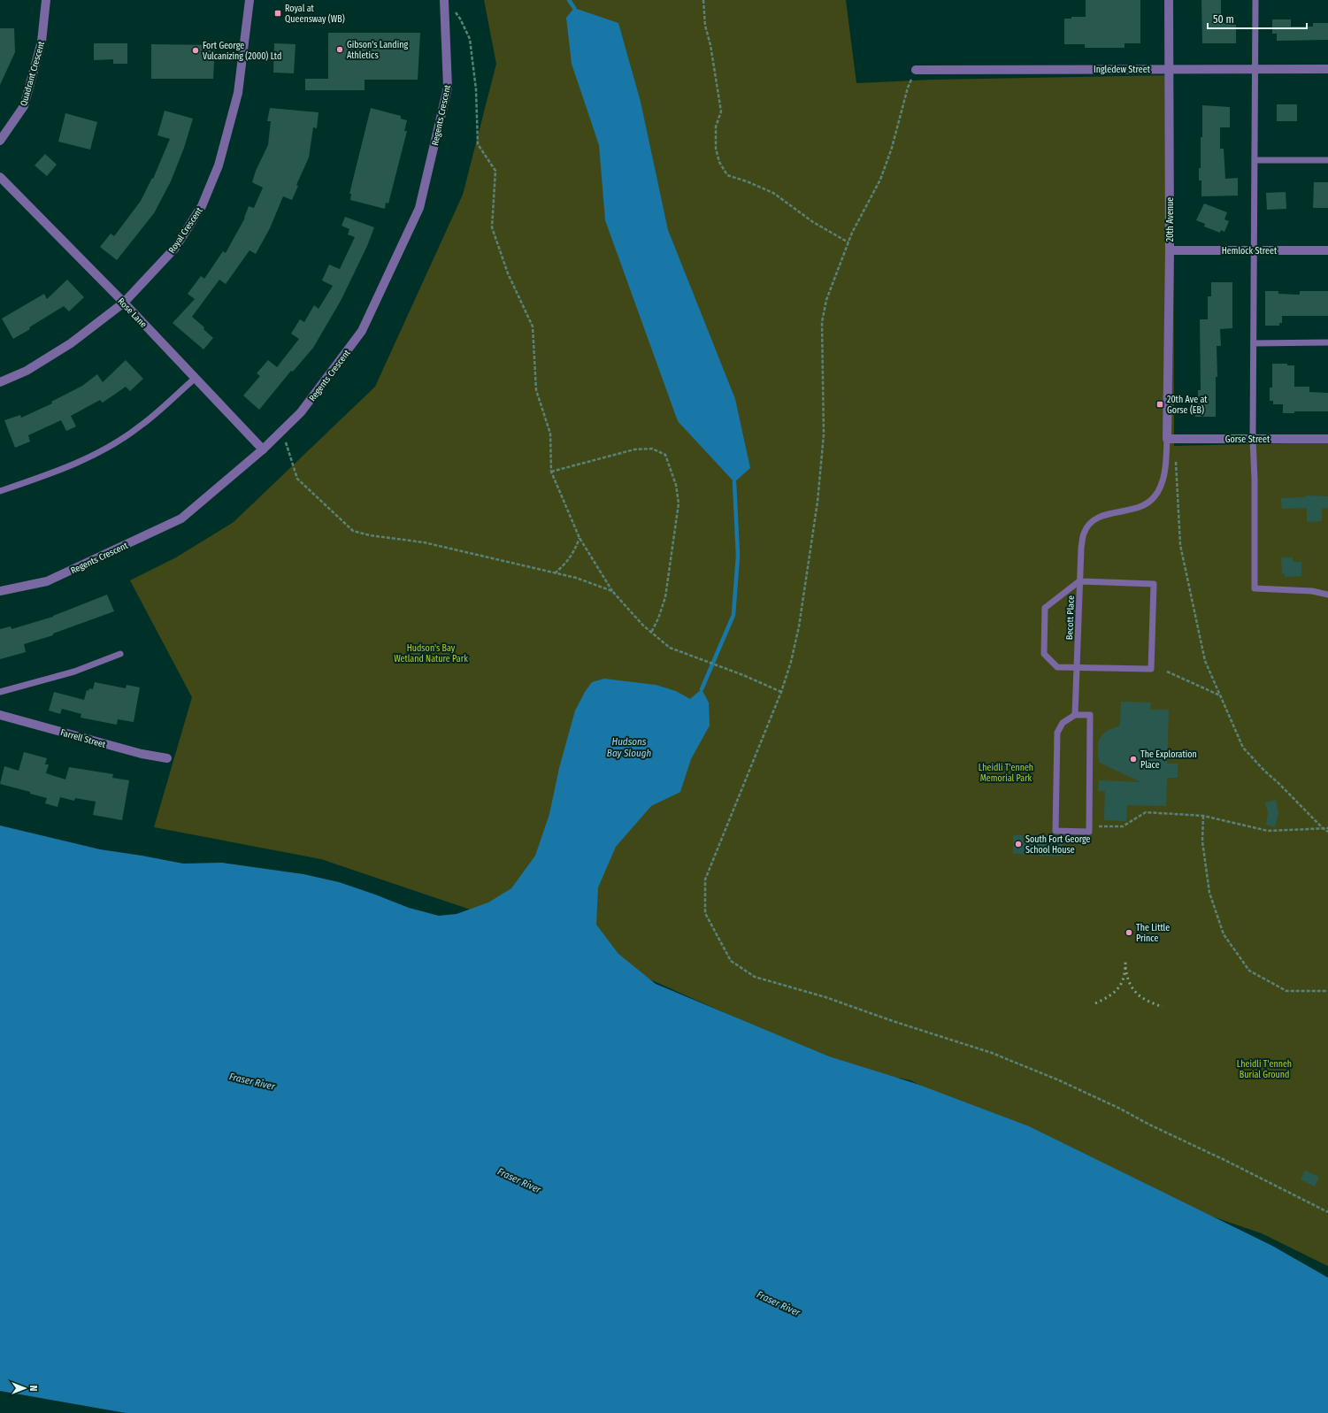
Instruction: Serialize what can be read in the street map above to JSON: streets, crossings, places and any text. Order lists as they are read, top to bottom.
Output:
{
  "streets": {
    "street": [
      "Ingledew Street",
      "Quadrant Crescent",
      "Regents Crescent",
      "20th Avenue",
      "Royal Crescent",
      "Hemlock Street",
      "Rose Lane",
      "Gorse Street",
      "Farrell Street"
    ],
    "lane": ["Becott Place"]
  },
  "crossings": [
    ["Ingledew Street", "20th Avenue"],
    ["Regents Crescent", "Rose Lane"],
    ["20th Avenue", "Hemlock Street"],
    ["20th Avenue", "Gorse Street"],
    ["20th Avenue", "Becott Place"],
    ["Royal Crescent", "Rose Lane"],
    ["Gorse Street", "Becott Place"]
  ],
  "water": ["Hudsons Bay Slough", "Fraser River"],
  "parks": ["Hudson's Bay Wetland Nature Park", "Lheidli T'enneh Memorial Park", "Lheidli T'enneh Burial Ground"],
  "places": {
    "transit": ["Royal at Queensway (WB)", "20th Ave at Gorse (EB)"],
    "other": [
      "Gibson's Landing Athletics",
      "Fort George Vulcanizing (2000) Ltd",
      "The Exploration Place",
      "South Fort George School House",
      "The Little Prince"
    ]
  },
  "scale_bar": "50 m",
  "north": "right"
}
